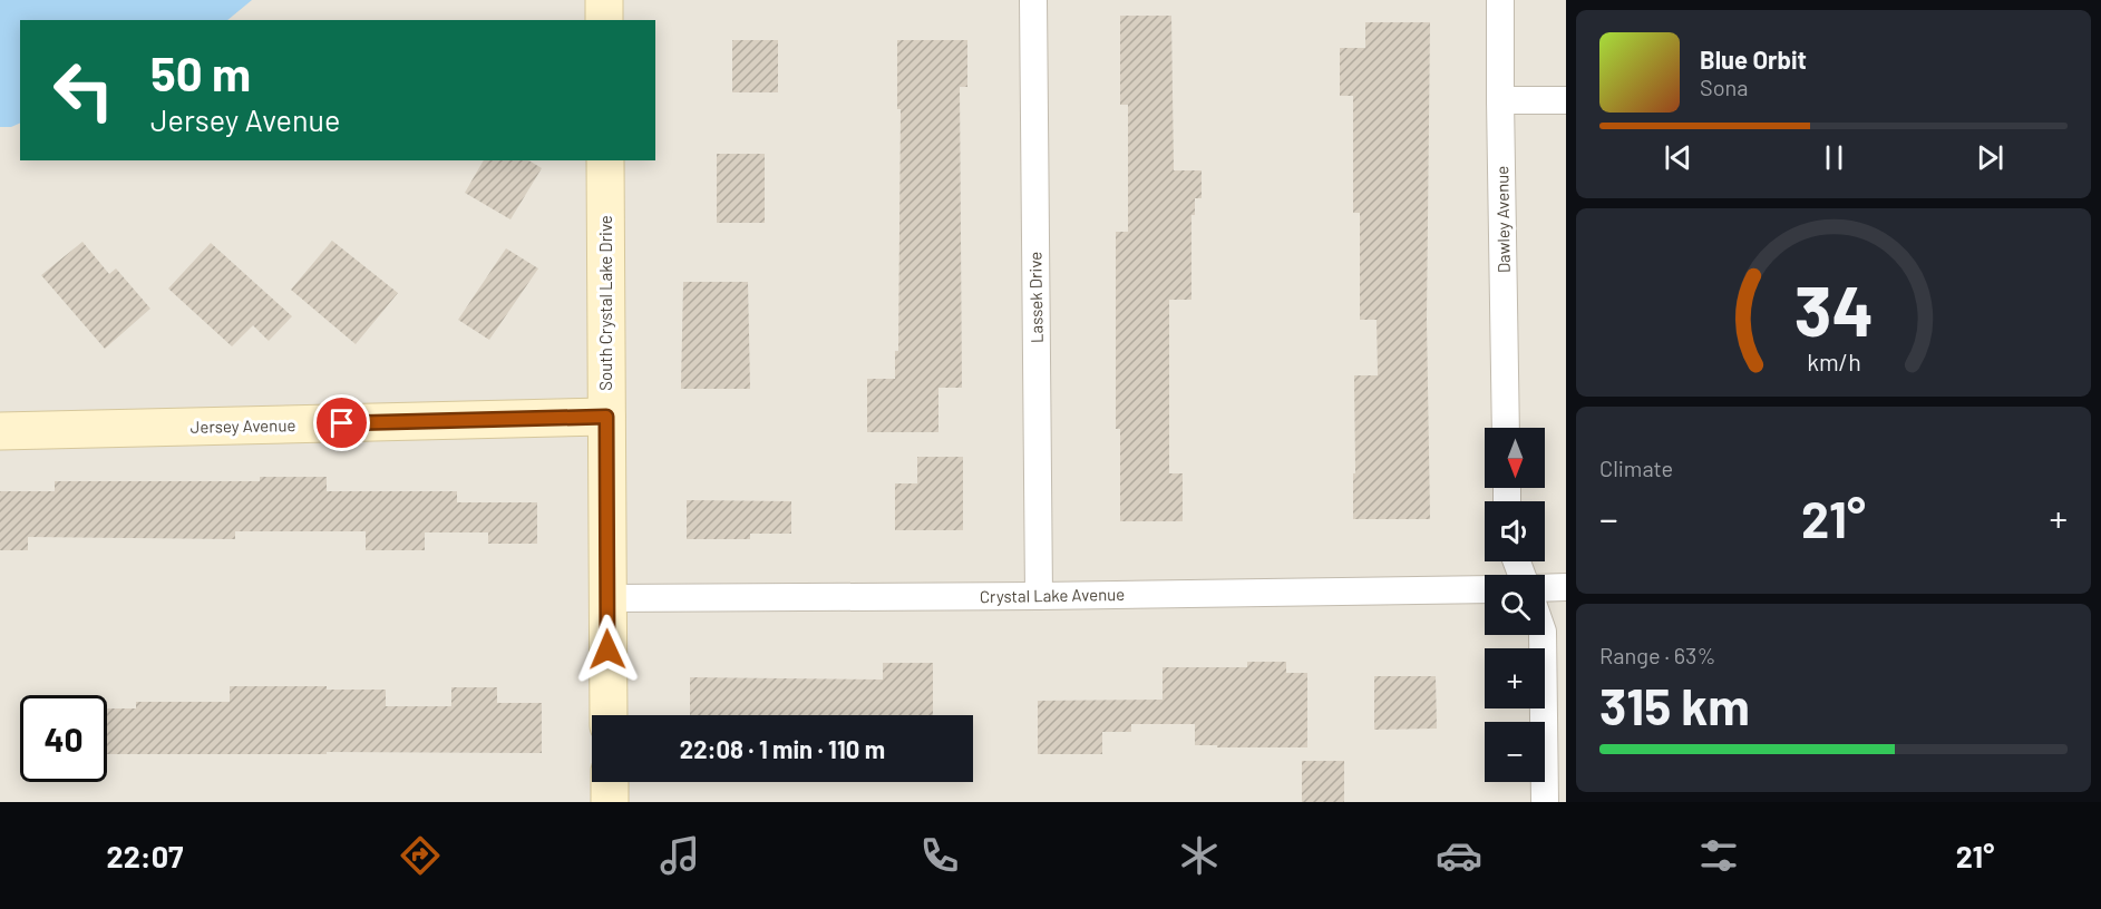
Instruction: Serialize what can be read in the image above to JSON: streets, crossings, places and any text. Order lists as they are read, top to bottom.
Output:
{
  "streets": {
    "street": [
      "Dawley Avenue",
      "Lassek Drive",
      "South Crystal Lake Drive",
      "Jersey Avenue",
      "Crystal Lake Avenue"
    ]
  },
  "crossings": [
    ["Lassek Drive", "Crystal Lake Avenue"],
    ["South Crystal Lake Drive", "Jersey Avenue"],
    ["South Crystal Lake Drive", "Crystal Lake Avenue"]
  ],
  "north": "bottom",
  "page": {
    "turn": ["50 m", "Jersey Avenue"],
    "song": ["Blue Orbit", "Sona"],
    "tile": [
      "Climate",
      ["Range · 63%", "315 km"]
    ],
    "map_buttons": ["+", "−"],
    "heat": ["−", "21°", "+"],
    "limit": "40",
    "trip": "22:08 · 1 min · 110 m",
    "tabs": ["22:07", "21°"],
    "gauge": ["34", "km/h"]
  }
}
